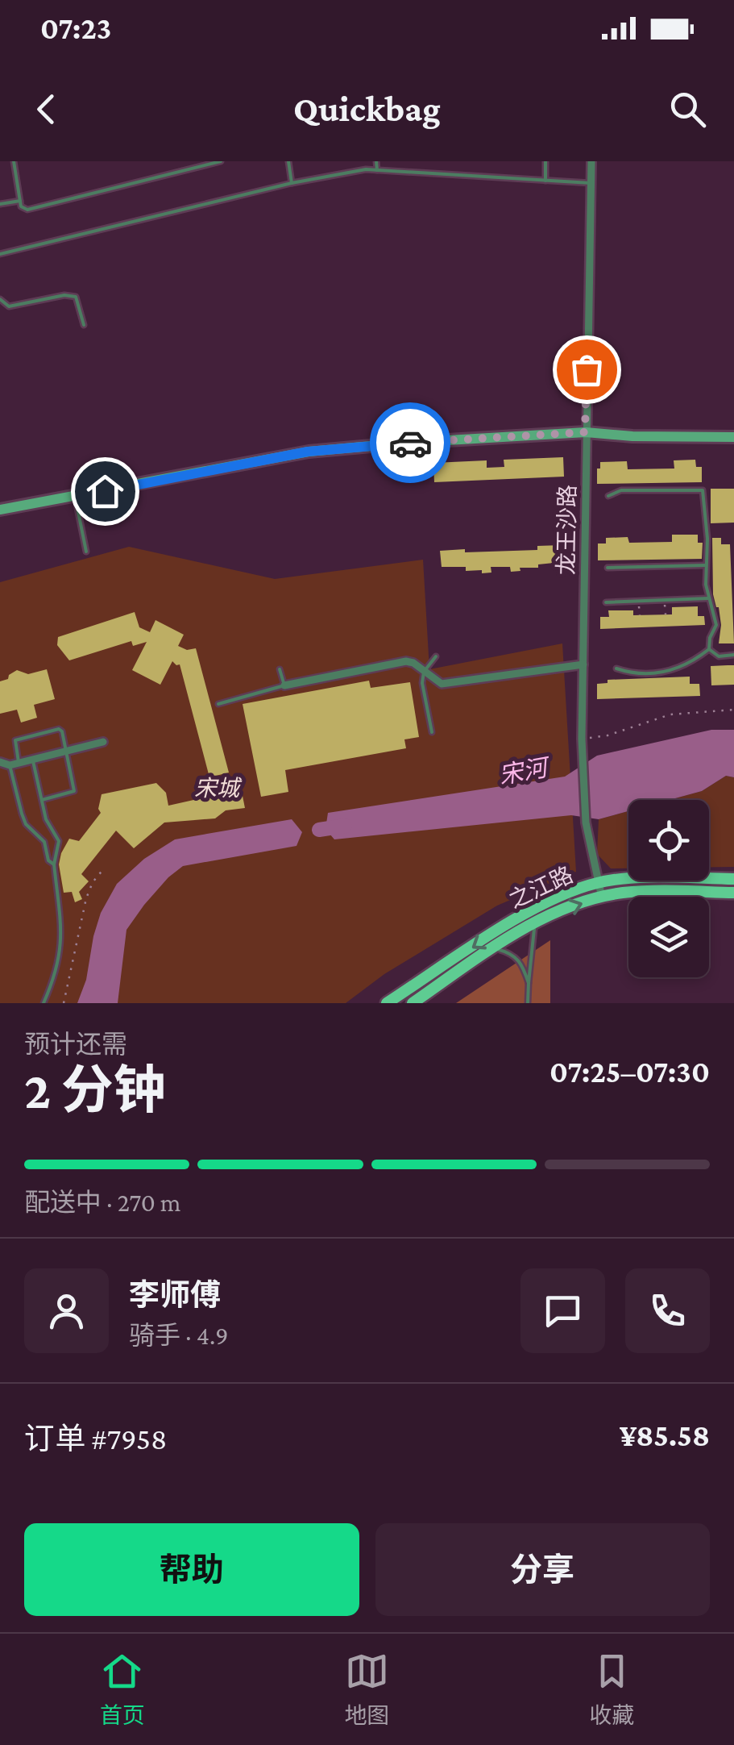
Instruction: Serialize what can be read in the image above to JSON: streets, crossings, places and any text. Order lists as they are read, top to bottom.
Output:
{
  "streets": {
    "main road": ["之江路"],
    "street": ["龙王沙路"]
  },
  "crossings": [
    ["龙王沙路", "之江路"]
  ],
  "water": ["宋河"],
  "parks": ["宋城"],
  "page": {
    "status": "07:23",
    "header": "Quickbag",
    "heading": ["2 分钟", "预计还需", "07:25–07:30"],
    "panel": [
      "李师傅",
      "骑手 · 4.9",
      "订单 #7958",
      "¥85.58"
    ],
    "bar": "配送中 · 270 m",
    "buttons": ["帮助", "分享"],
    "tabs": ["首页", "地图", "收藏"]
  }
}
